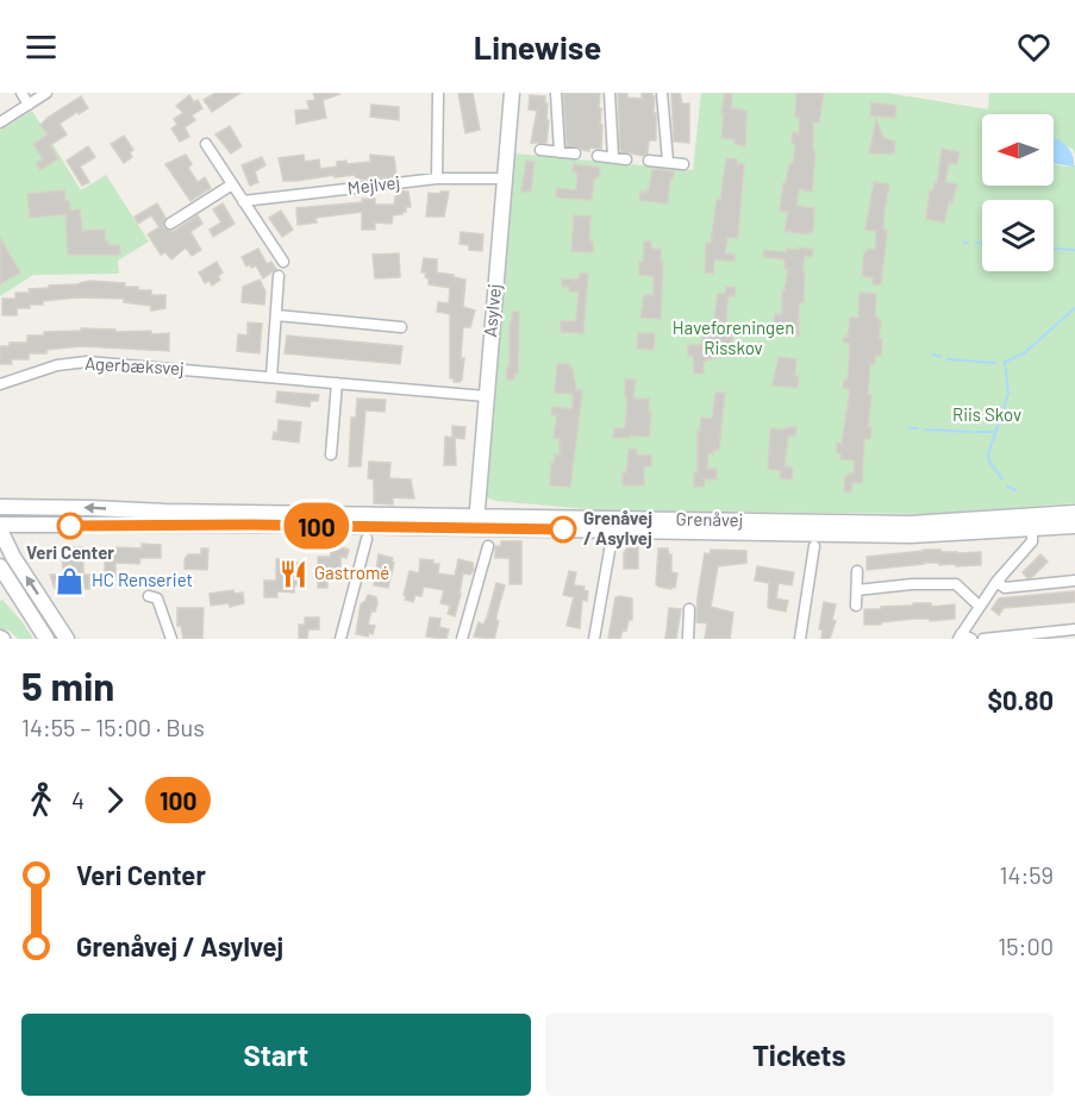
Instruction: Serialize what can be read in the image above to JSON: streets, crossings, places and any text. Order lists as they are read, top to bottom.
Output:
{
  "streets": {
    "street": [
      "Mejlvej",
      "Asylvej",
      "Agerbæksvej",
      "Grenåvej"
    ]
  },
  "crossings": [
    ["Mejlvej", "Asylvej"],
    ["Asylvej", "Agerbæksvej"],
    ["Asylvej", "Grenåvej"]
  ],
  "parks": ["Haveforeningen Risskov", "Riis Skov"],
  "places": {
    "other": ["Veri Center", "Grenåvej / Asylvej"],
    "restaurant": ["Gastromé"],
    "shop": ["HC Renseriet"]
  },
  "lines": ["bus line 100"],
  "north": "left",
  "page": {
    "header": "Linewise",
    "on_map": "100",
    "heading": ["5 min", "14:55 – 15:00 · Bus", "$0.80"],
    "legs": ["4", "100"],
    "list": [
      {
        "name": "Veri Center",
        "value": "14:59"
      },
      {
        "name": "Grenåvej / Asylvej",
        "value": "15:00"
      }
    ],
    "buttons": ["Start", "Tickets"]
  }
}
